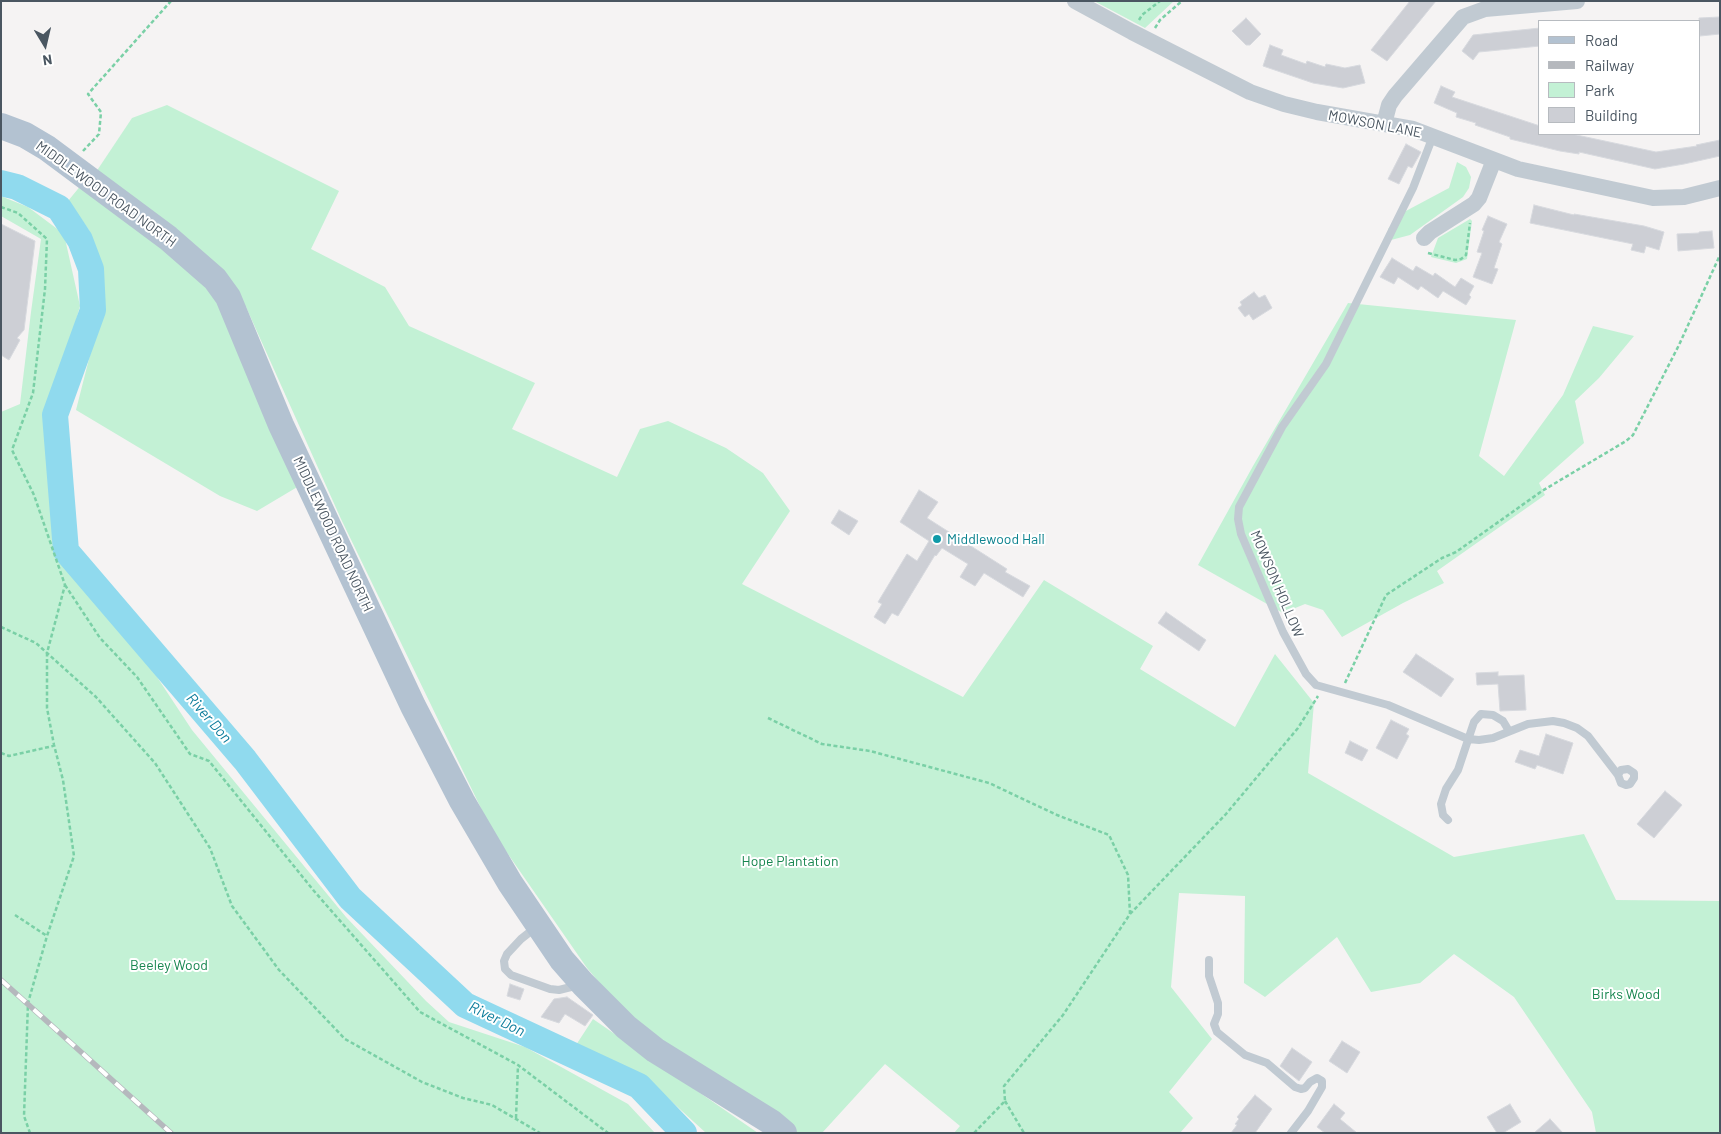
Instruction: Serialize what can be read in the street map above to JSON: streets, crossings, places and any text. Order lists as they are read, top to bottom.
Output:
{
  "streets": {
    "main road": ["MIDDLEWOOD ROAD NORTH"],
    "street": ["MOWSON LANE"],
    "lane": ["MOWSON HOLLOW"]
  },
  "crossings": [
    ["MOWSON LANE", "MOWSON HOLLOW"]
  ],
  "water": ["River Don"],
  "parks": ["Hope Plantation", "Beeley Wood", "Birks Wood"],
  "places": ["Middlewood Hall"],
  "legend": [
    "Road",
    "Railway",
    "Park",
    "Building"
  ],
  "north": "bottom"
}
